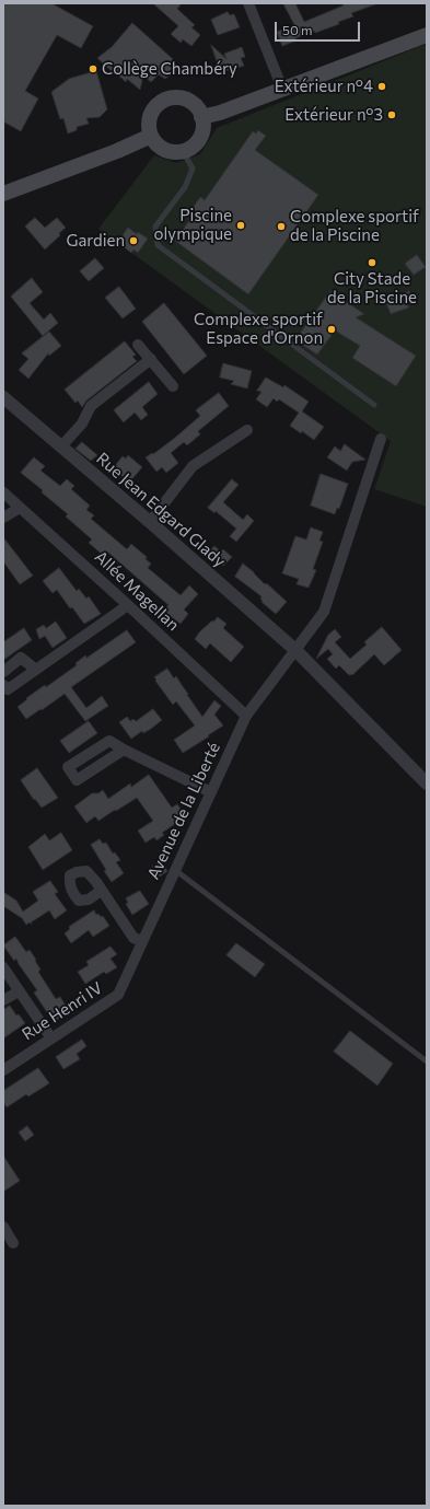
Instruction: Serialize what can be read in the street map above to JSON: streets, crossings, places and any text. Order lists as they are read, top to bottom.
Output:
{
  "streets": {
    "street": [
      "Rue Jean Edgard Glady",
      "Allée Magellan",
      "Avenue de la Liberté",
      "Rue Henri IV"
    ]
  },
  "crossings": [
    ["Rue Jean Edgard Glady", "Avenue de la Liberté"],
    ["Allée Magellan", "Avenue de la Liberté"],
    ["Avenue de la Liberté", "Rue Henri IV"]
  ],
  "places": [
    "Collège Chambéry",
    "Extérieur n°4",
    "Extérieur n°3",
    "Piscine olympique",
    "Complexe sportif de la Piscine",
    "Gardien",
    "City Stade de la Piscine",
    "Complexe sportif Espace d'Ornon"
  ],
  "scale_bar": "50 m"
}
